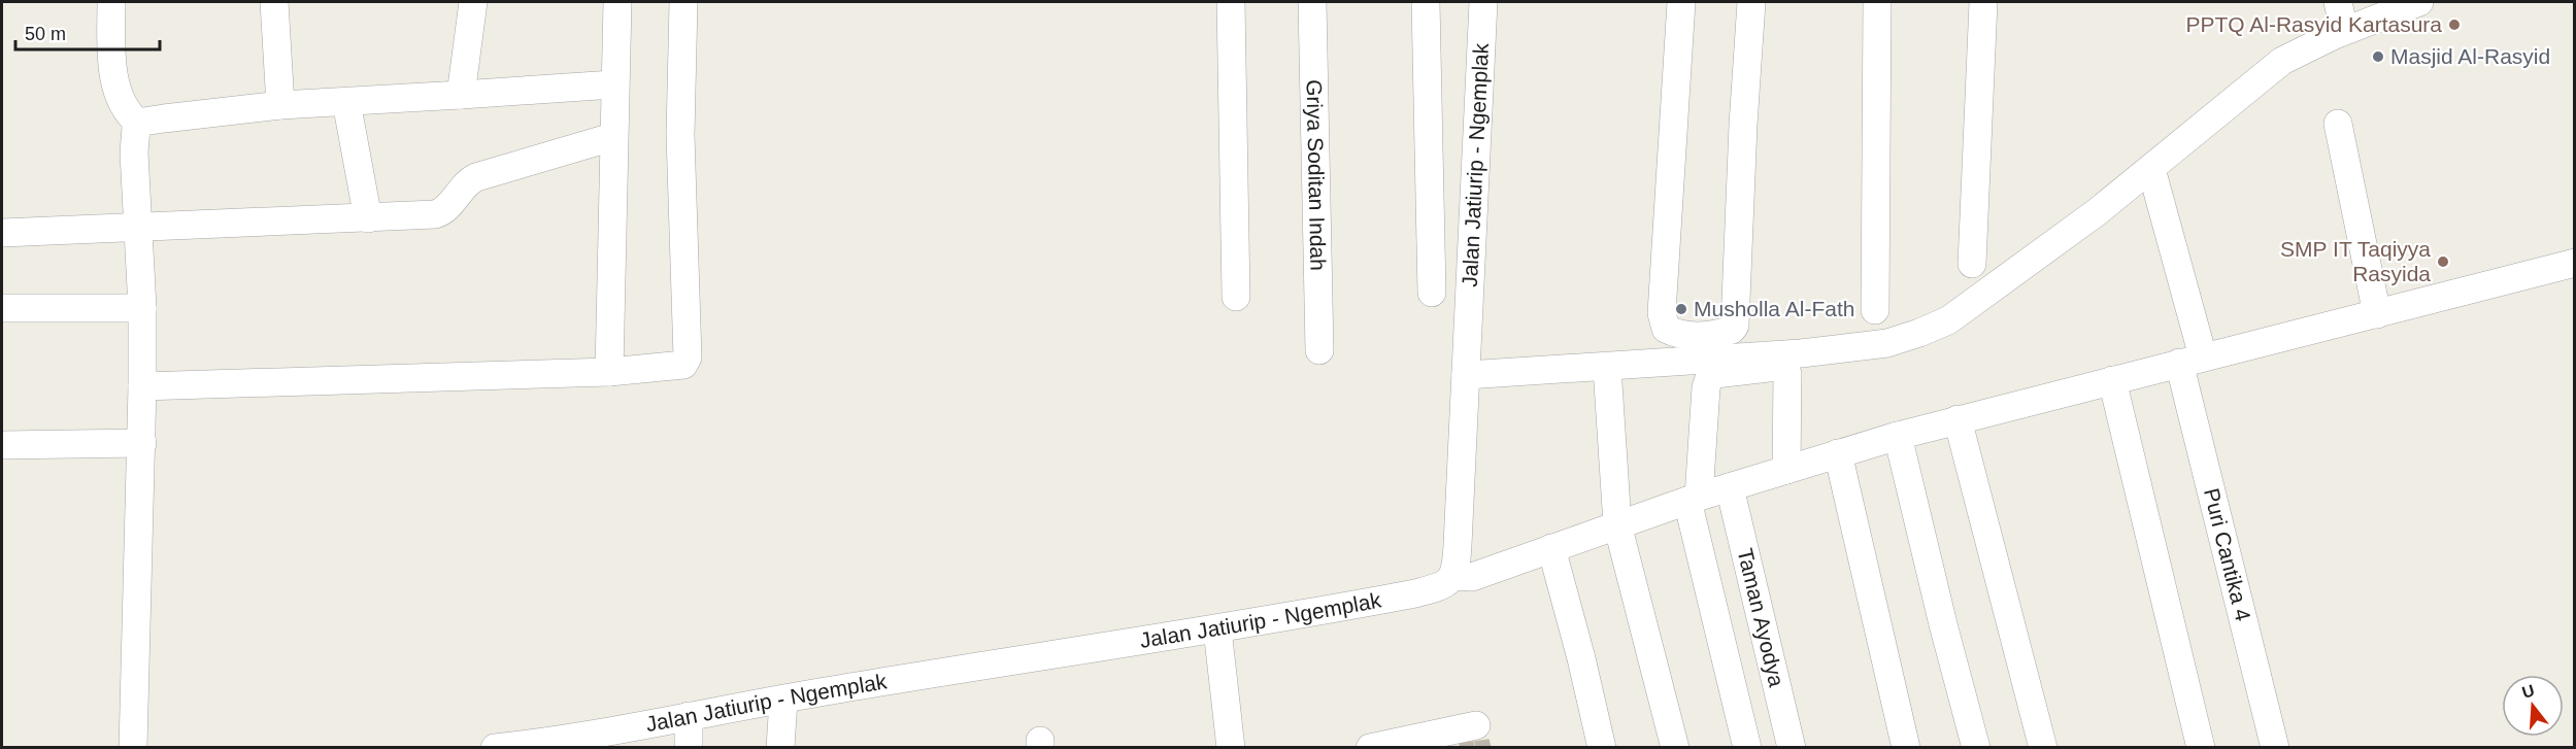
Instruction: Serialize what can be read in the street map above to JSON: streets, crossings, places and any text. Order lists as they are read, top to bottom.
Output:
{
  "streets": {
    "street": [
      "Jalan Jatiurip - Ngemplak",
      "Griya Soditan Indah",
      "Puri Cantika 4",
      "Taman Ayodya"
    ]
  },
  "places": [
    "PPTQ Al-Rasyid Kartasura",
    "Masjid Al-Rasyid",
    "SMP IT Taqiyya Rasyida",
    "Musholla Al-Fath"
  ],
  "scale_bar": "50 m",
  "north": "top"
}
